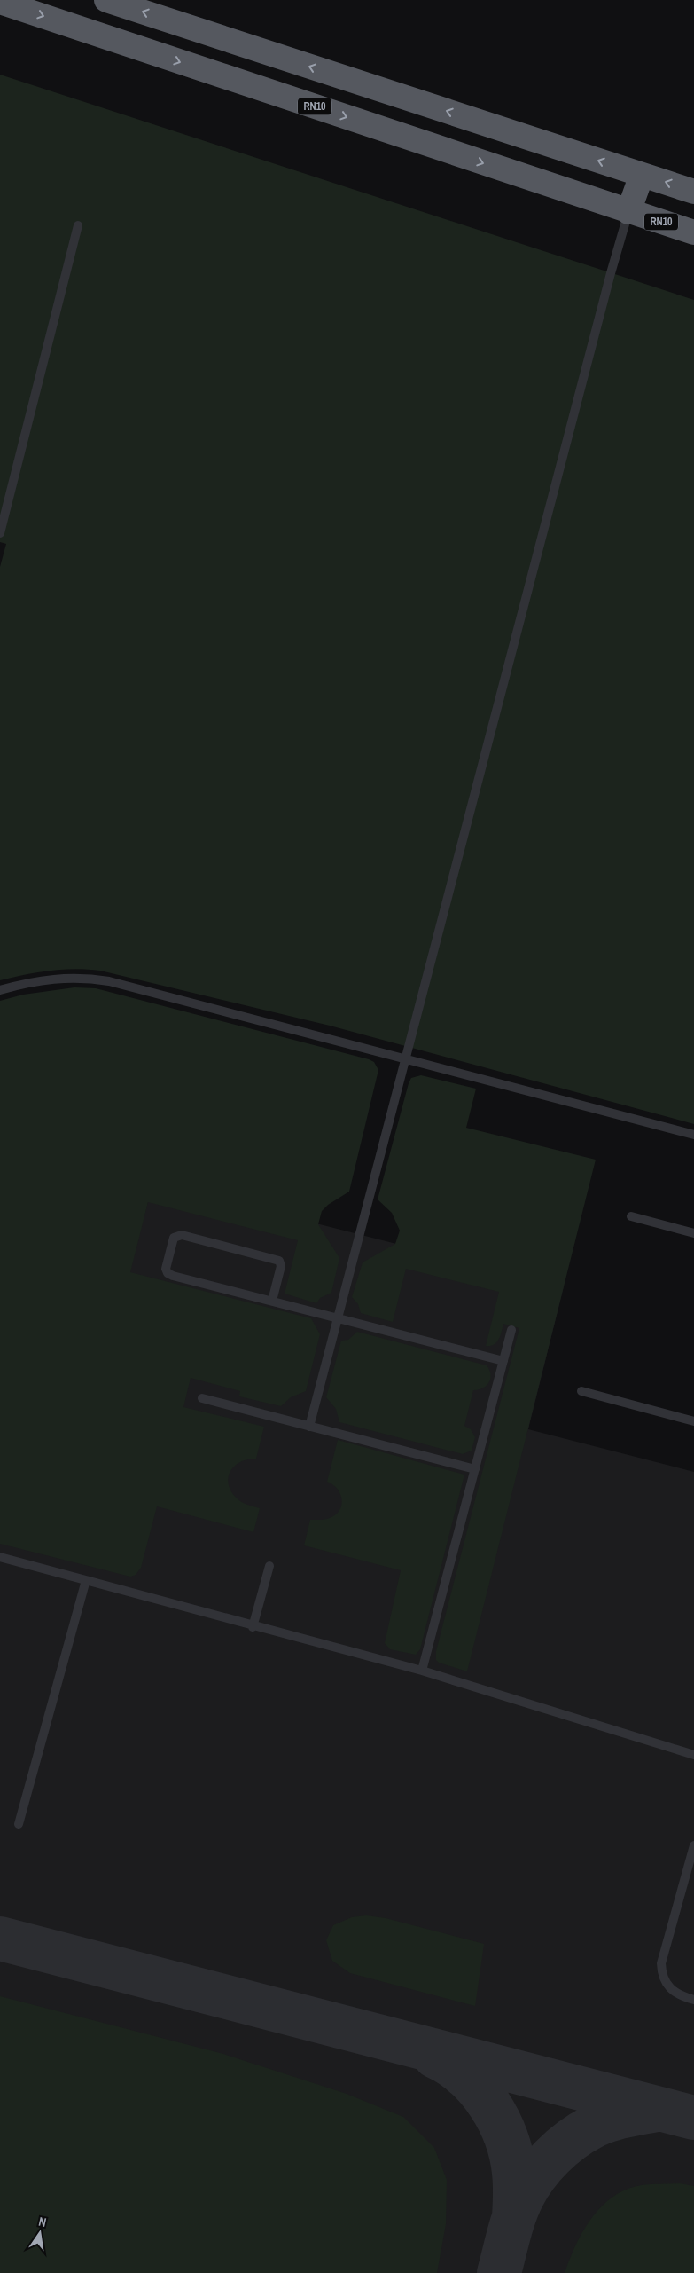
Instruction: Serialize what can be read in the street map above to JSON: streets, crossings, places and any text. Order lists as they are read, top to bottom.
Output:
{
  "streets": {
    "highway": ["RN10"]
  },
  "north": "top"
}
